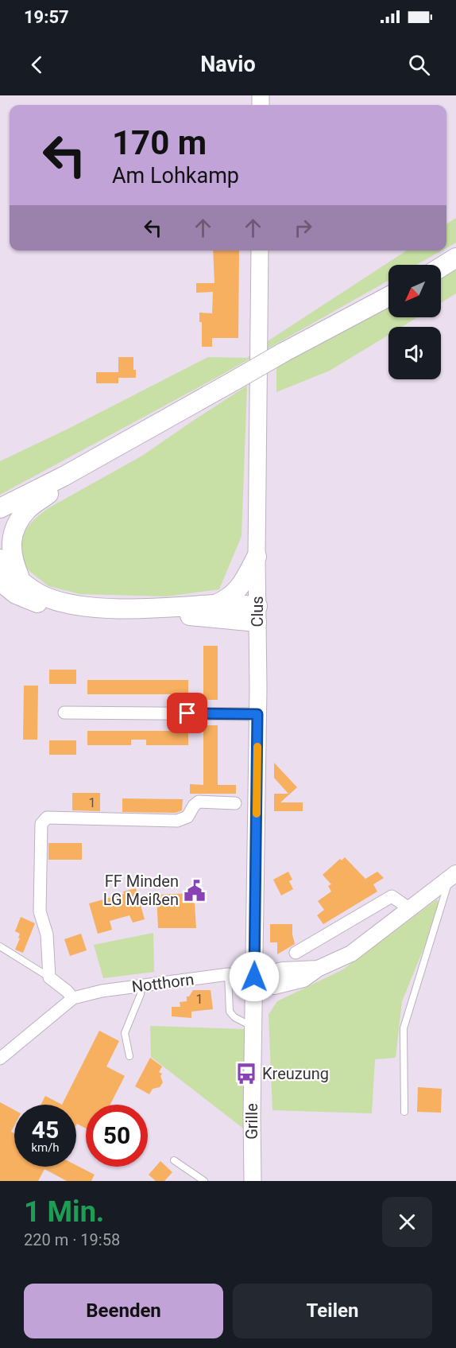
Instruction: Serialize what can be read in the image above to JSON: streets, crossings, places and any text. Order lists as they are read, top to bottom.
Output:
{
  "streets": {
    "main road": ["Clus", "Grille"],
    "street": ["Notthorn"]
  },
  "crossings": [
    ["Clus", "Notthorn"],
    ["Clus", "Grille"],
    ["Notthorn", "Grille"]
  ],
  "places": {
    "public building": ["FF Minden LG Meißen"],
    "bus stop": ["Kreuzung"]
  },
  "house_numbers": ["1", "1"],
  "north": "bottom left",
  "page": {
    "status": "19:57",
    "header": "Navio",
    "turn": ["170 m", "Am Lohkamp"],
    "speed": "45 km/h",
    "limit": "50",
    "heading": ["1 Min.", "220 m · 19:58"],
    "buttons": ["Beenden", "Teilen"]
  }
}
